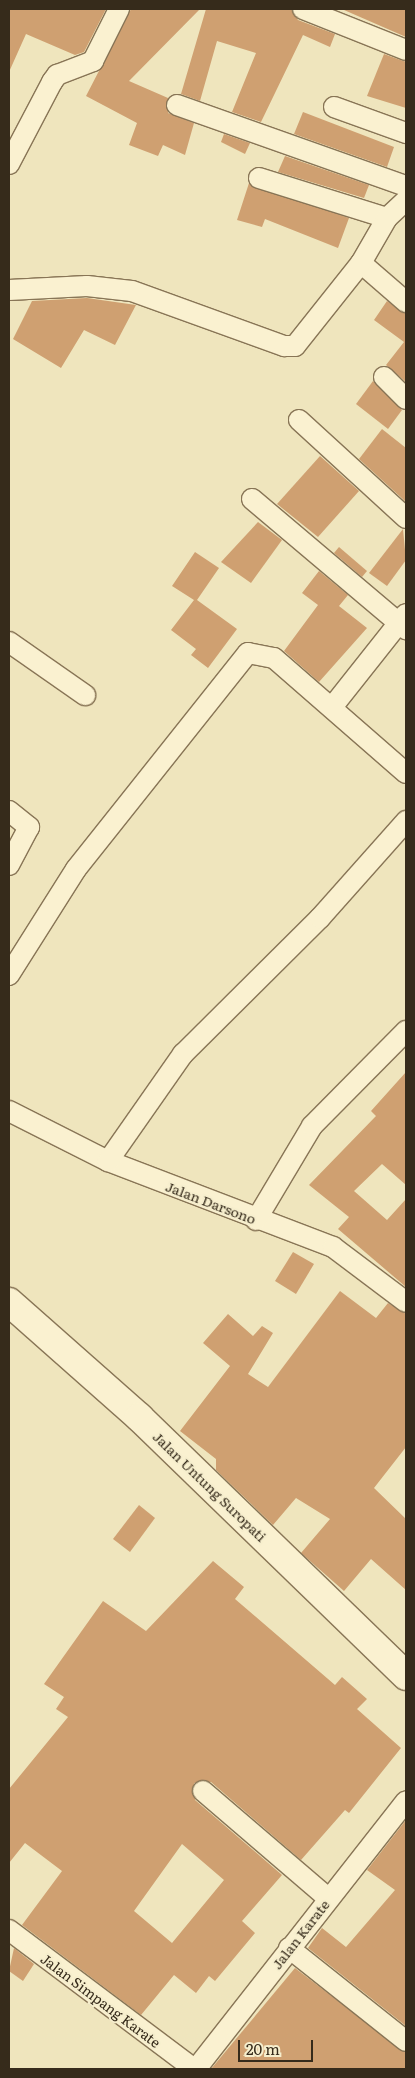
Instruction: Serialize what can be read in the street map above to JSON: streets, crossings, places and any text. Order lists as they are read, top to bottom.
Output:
{
  "streets": {
    "main road": ["Jalan Untung Suropati"],
    "street": ["Jalan Darsono", "Jalan Karate", "Jalan Simpang Karate"]
  },
  "crossings": [
    ["Jalan Karate", "Jalan Simpang Karate"]
  ],
  "scale_bar": "20 m"
}
